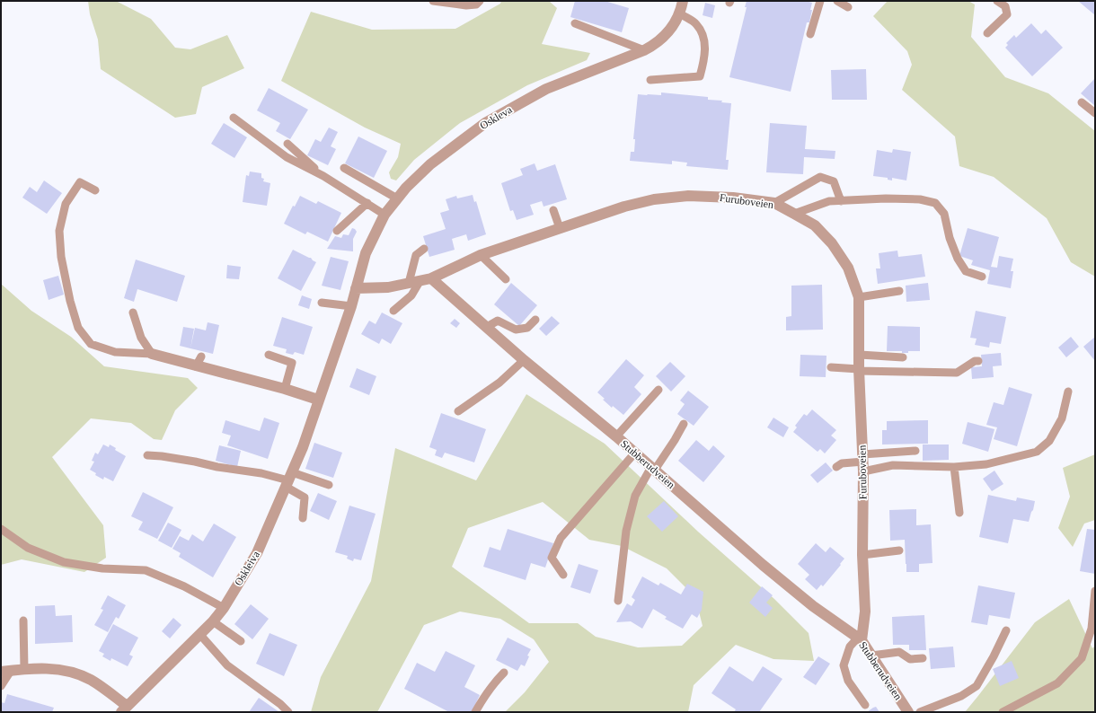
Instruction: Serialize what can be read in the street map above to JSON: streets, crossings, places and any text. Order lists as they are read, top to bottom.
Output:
{
  "streets": {
    "street": [
      "Oskleva",
      "Furuboveien",
      "Stubberudveien",
      "Oskleiva"
    ]
  },
  "crossings": [
    ["Oskleva", "Oskleiva"],
    ["Furuboveien", "Stubberudveien"]
  ]
}
